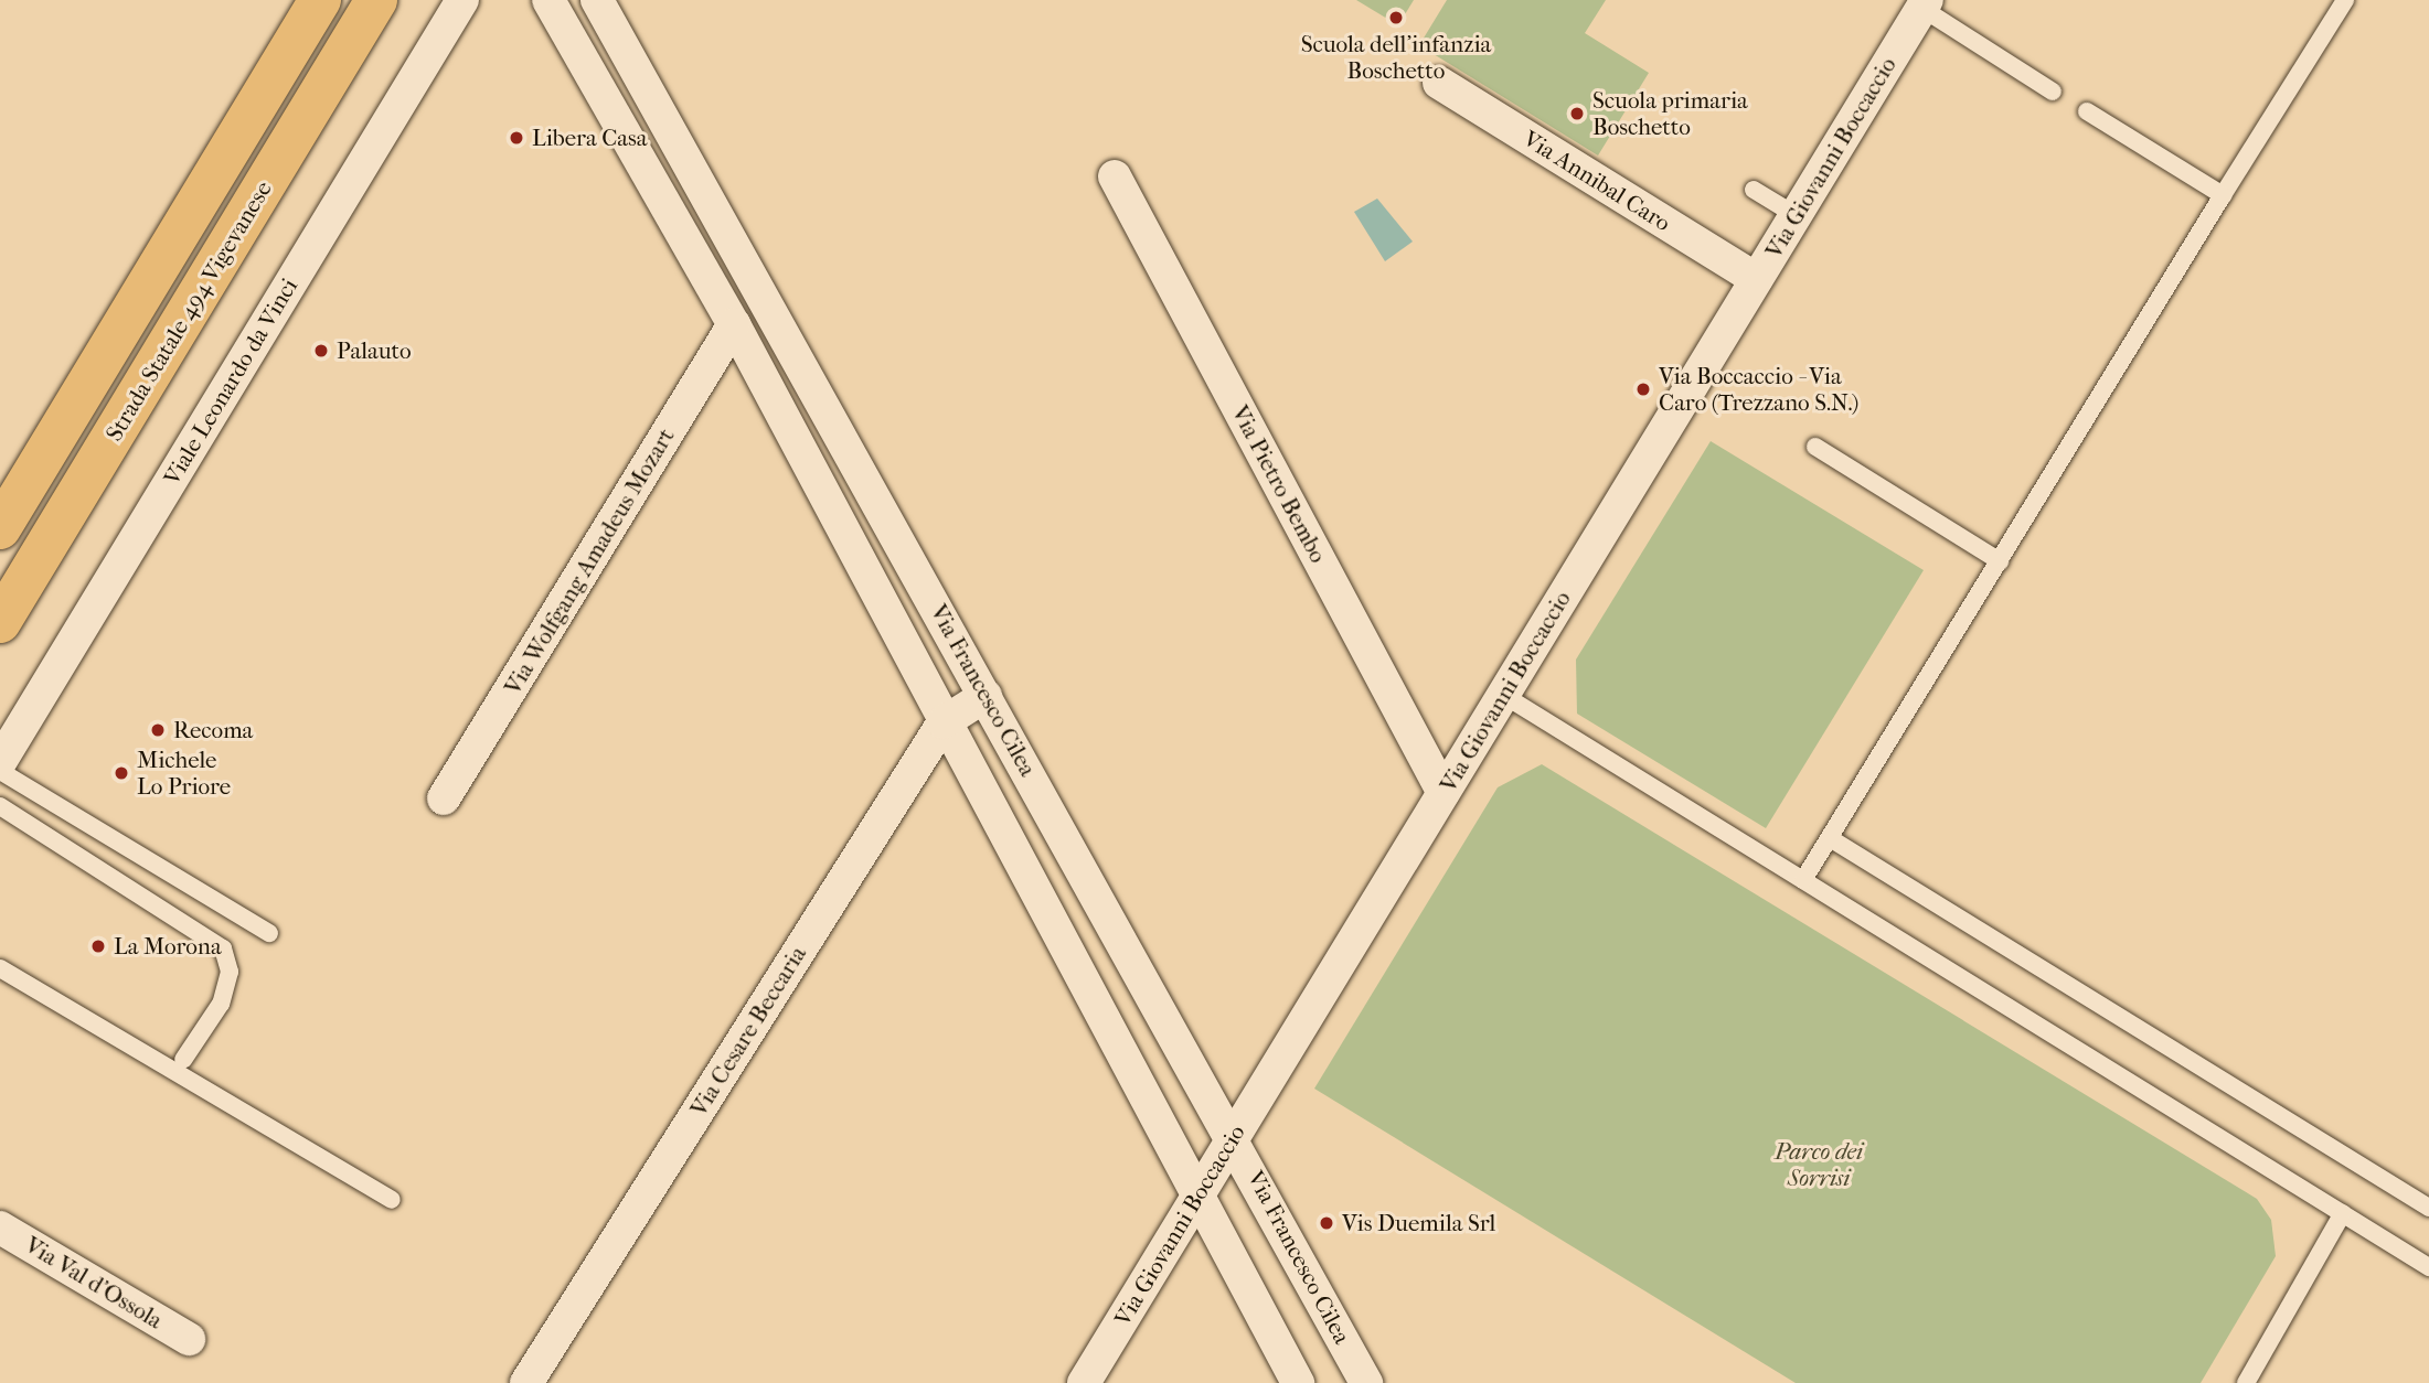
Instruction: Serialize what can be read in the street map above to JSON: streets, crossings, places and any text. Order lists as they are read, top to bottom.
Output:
{
  "streets": {
    "main road": ["Strada Statale 494 Vigevanese"],
    "street": [
      "Via Giovanni Boccaccio",
      "Via Annibal Caro",
      "Viale Leonardo da Vinci",
      "Via Pietro Bembo",
      "Via Wolfgang Amadeus Mozart",
      "Via Francesco Cilea",
      "Via Cesare Beccaria",
      "Via Val d'Ossola"
    ]
  },
  "crossings": [
    ["Via Giovanni Boccaccio", "Via Annibal Caro"],
    ["Via Giovanni Boccaccio", "Via Pietro Bembo"],
    ["Via Giovanni Boccaccio", "Via Francesco Cilea"],
    ["Via Wolfgang Amadeus Mozart", "Via Francesco Cilea"],
    ["Via Francesco Cilea", "Via Cesare Beccaria"]
  ],
  "parks": ["Parco dei Sorrisi"],
  "places": [
    "Scuola dell'infanzia Boschetto",
    "Scuola primaria Boschetto",
    "Libera Casa",
    "Palauto",
    "Via Boccaccio - Via Caro (Trezzano S.N.)",
    "Recoma",
    "Michele Lo Priore",
    "La Morona",
    "Vis Duemila Srl"
  ]
}
